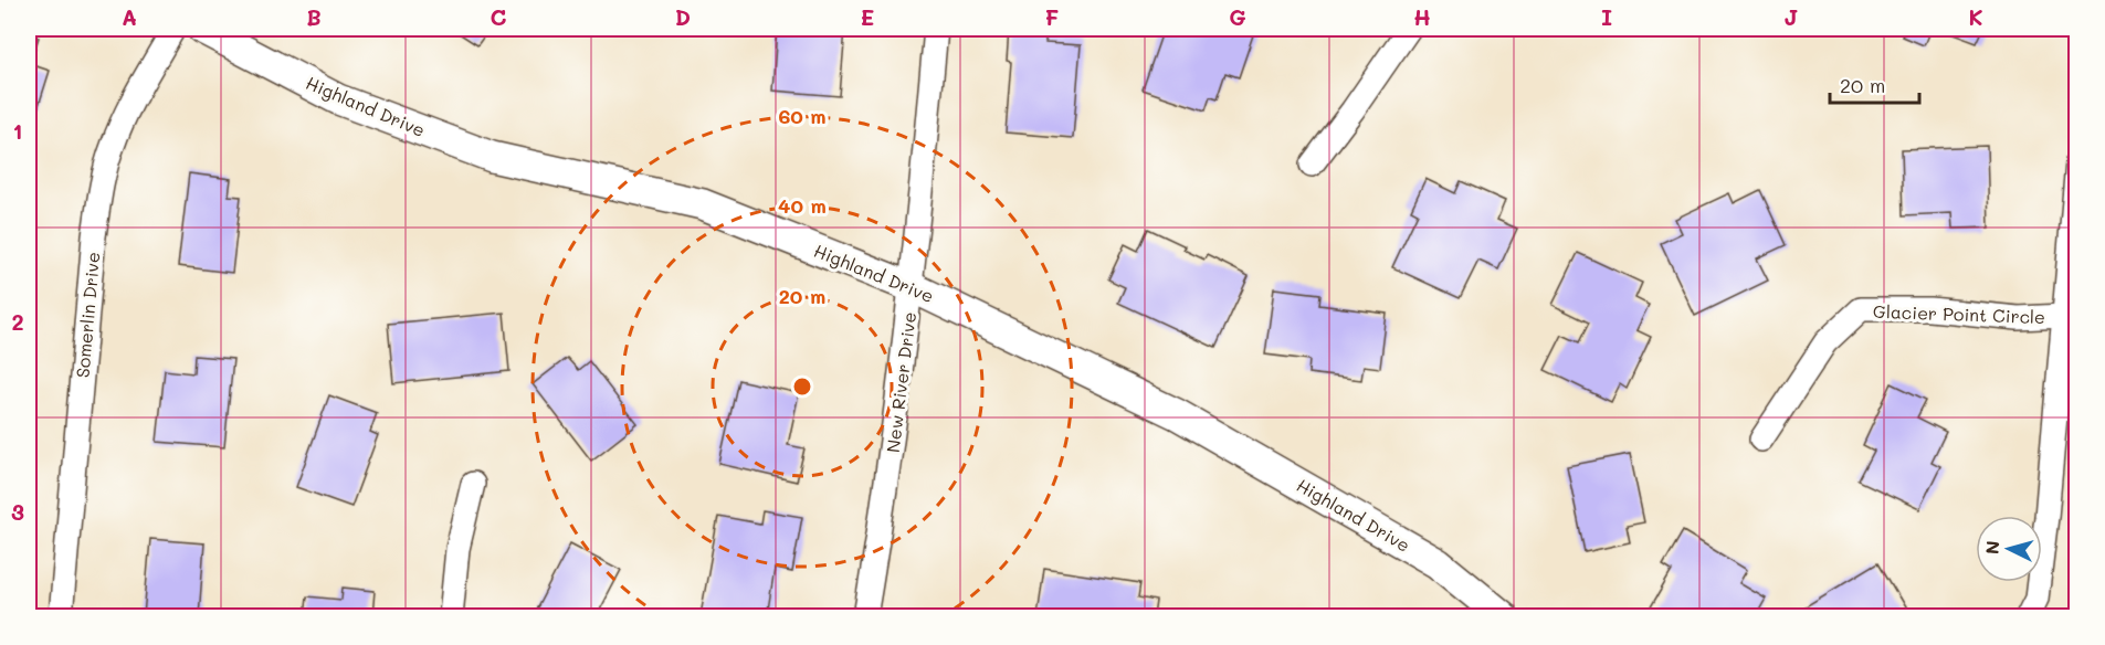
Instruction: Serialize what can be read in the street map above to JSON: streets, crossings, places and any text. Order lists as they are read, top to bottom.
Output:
{
  "streets": {
    "street": [
      "Highland Drive",
      "Glacier Point Circle",
      "Somerlin Drive",
      "New River Drive"
    ]
  },
  "crossings": [
    ["Highland Drive", "New River Drive"]
  ],
  "scale_bar": "20 m",
  "north": "left",
  "grid": {
    "columns": [
      "A",
      "B",
      "C",
      "D",
      "E",
      "F",
      "G",
      "H",
      "I",
      "J",
      "K"
    ],
    "rows": ["1", "2", "3"]
  },
  "rings": ["60 m", "40 m", "20 m"]
}
